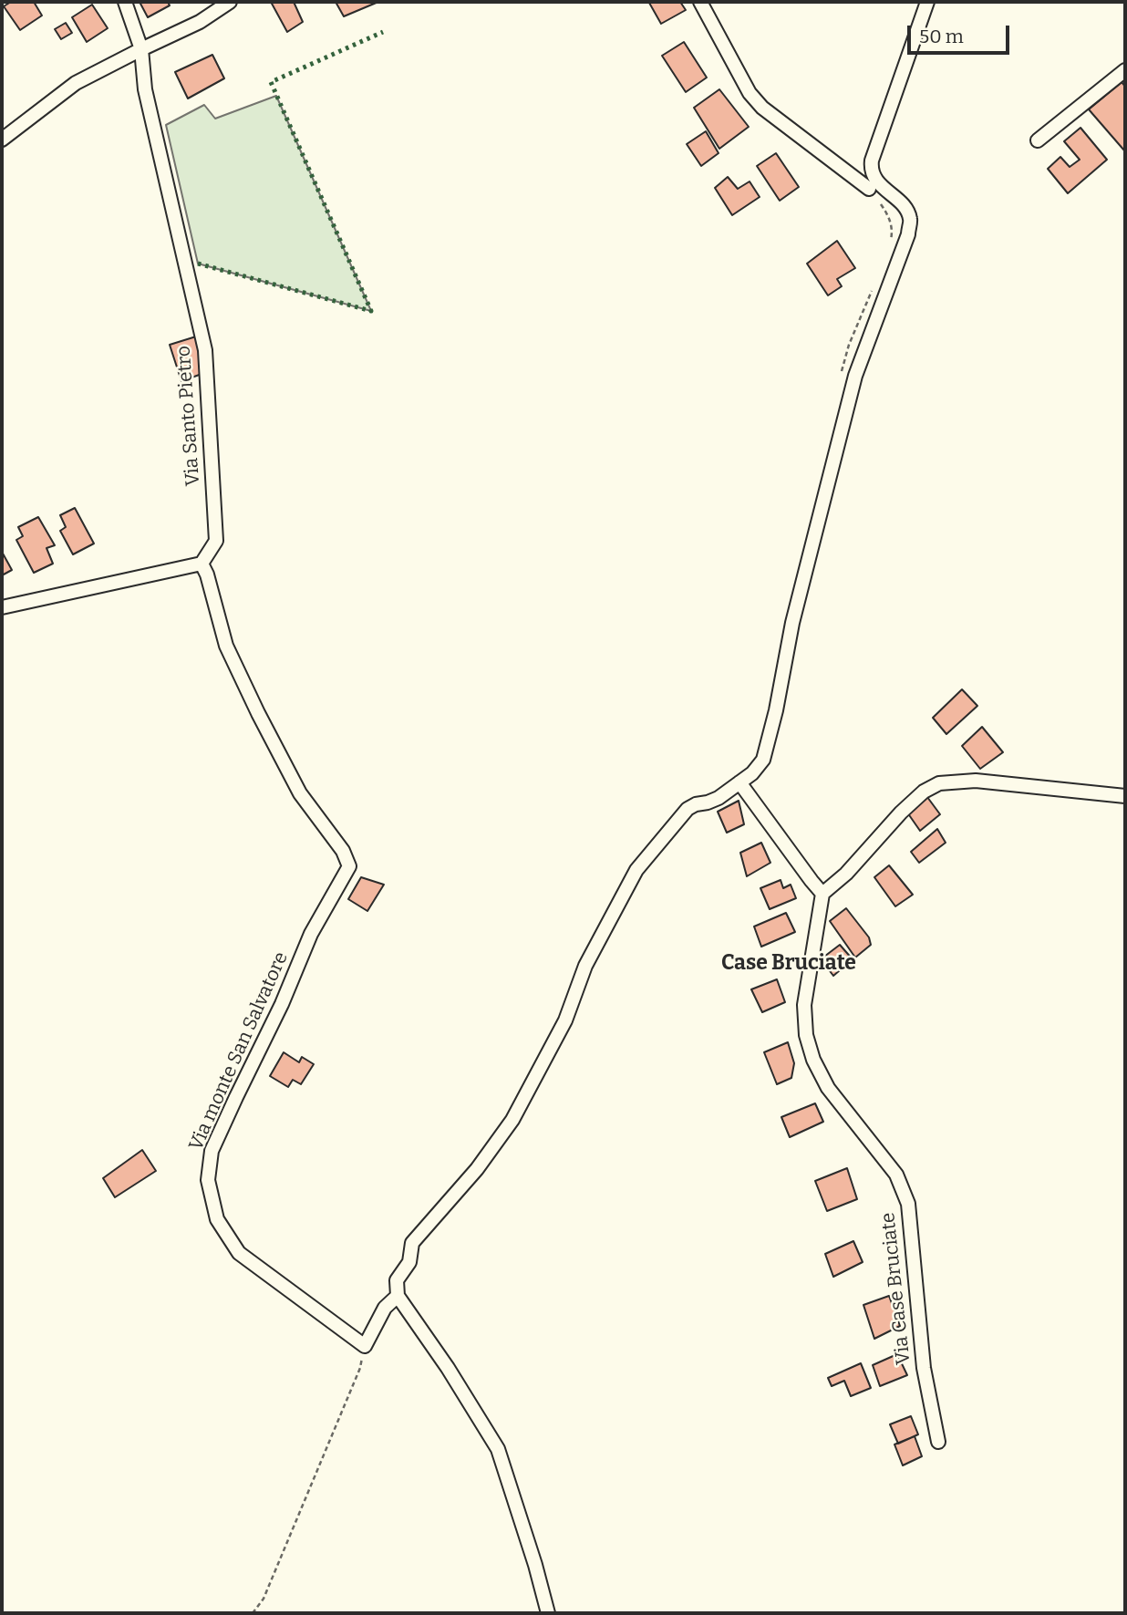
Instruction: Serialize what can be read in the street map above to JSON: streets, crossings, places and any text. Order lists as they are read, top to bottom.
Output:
{
  "streets": {
    "street": ["Via Santo Pietro", "Via monte San Salvatore", "Via Case Bruciate"]
  },
  "crossings": [
    ["Via Santo Pietro", "Via monte San Salvatore"]
  ],
  "districts": ["Case Bruciate"],
  "scale_bar": "50 m"
}
